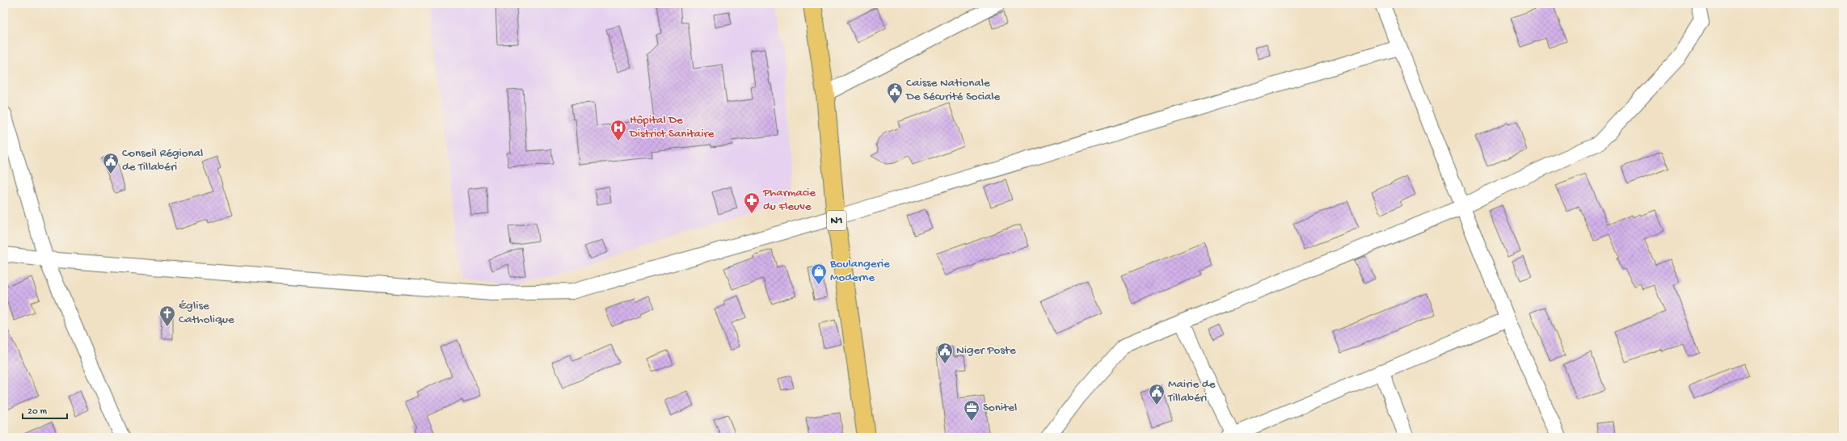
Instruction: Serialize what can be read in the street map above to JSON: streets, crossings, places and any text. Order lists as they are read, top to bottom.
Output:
{
  "streets": {
    "main road": ["N1"]
  },
  "places": {
    "public building": [
      "Caisse Nationale De Sécurité Sociale",
      "Conseil Régional de Tillabéri",
      "Niger Poste",
      "Mairie de Tillabéri"
    ],
    "hospital": ["Hôpital De District Sanitaire"],
    "pharmacy": ["Pharmacie du Fleuve"],
    "shop": ["Boulangerie Moderne"],
    "church": ["Église Catholique"],
    "office": ["Sonitel"]
  },
  "scale_bar": "20 m"
}
